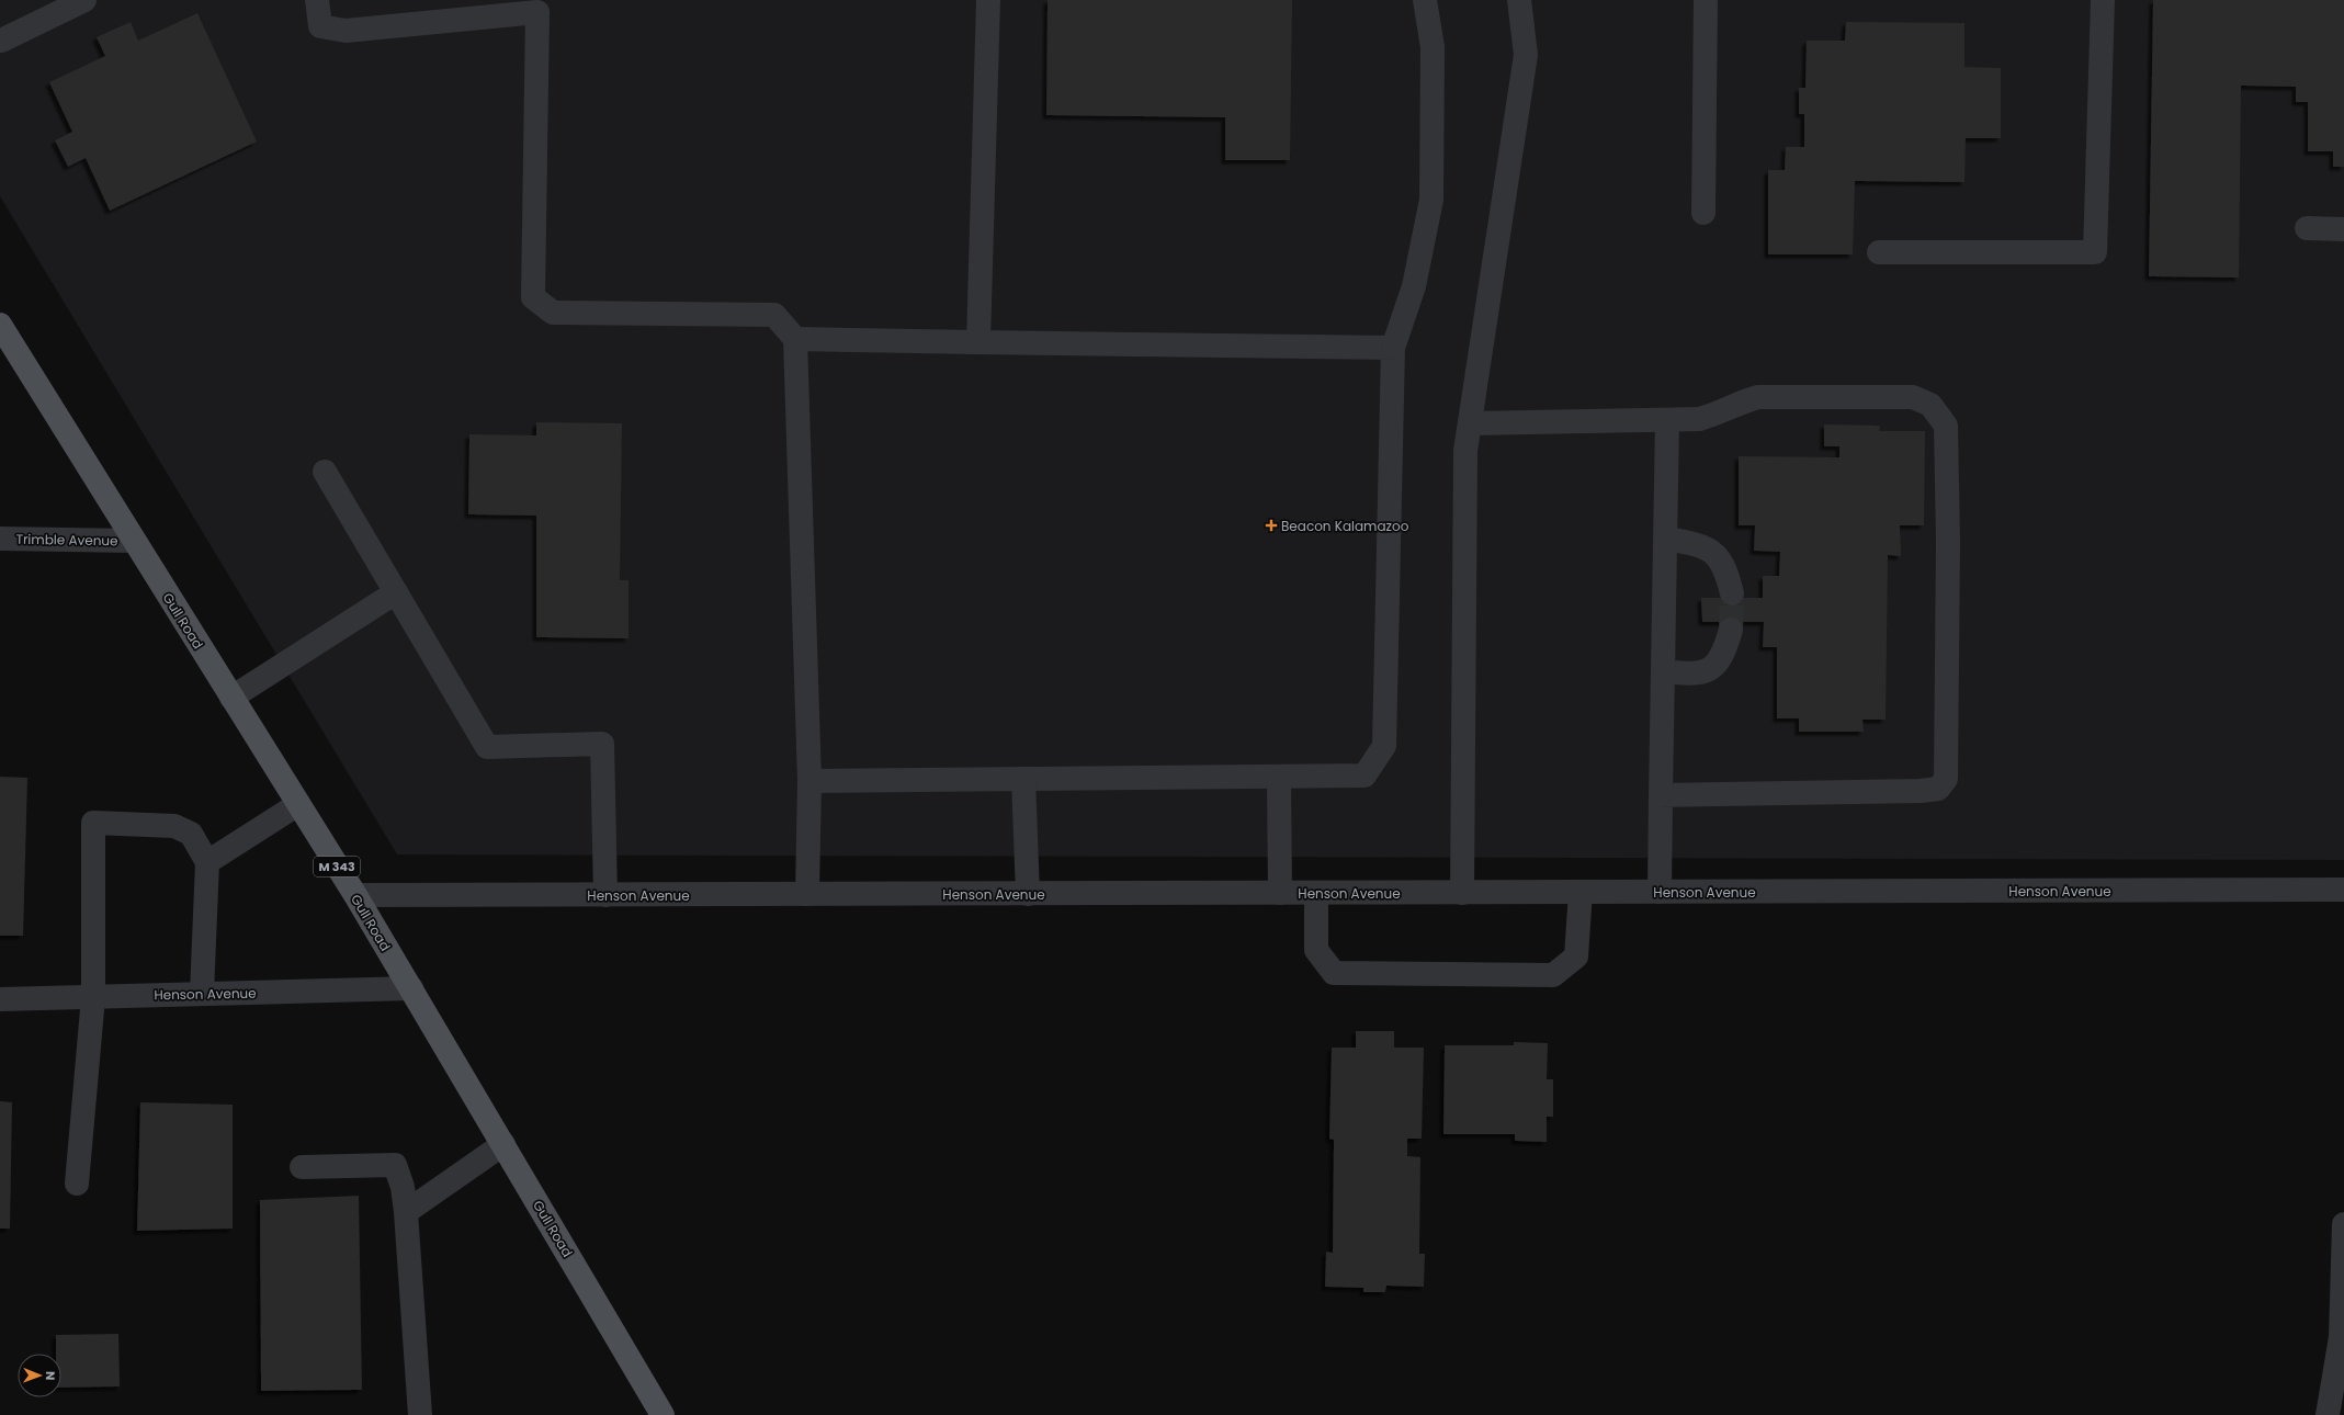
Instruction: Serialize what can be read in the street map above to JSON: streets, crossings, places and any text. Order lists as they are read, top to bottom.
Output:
{
  "streets": {
    "main road": ["Gull Road", "M 343"],
    "street": ["Trimble Avenue", "Henson Avenue"]
  },
  "crossings": [
    ["Trimble Avenue", "Gull Road"],
    ["Gull Road", "Henson Avenue"]
  ],
  "places": {
    "health": ["Beacon Kalamazoo"]
  },
  "north": "right"
}
